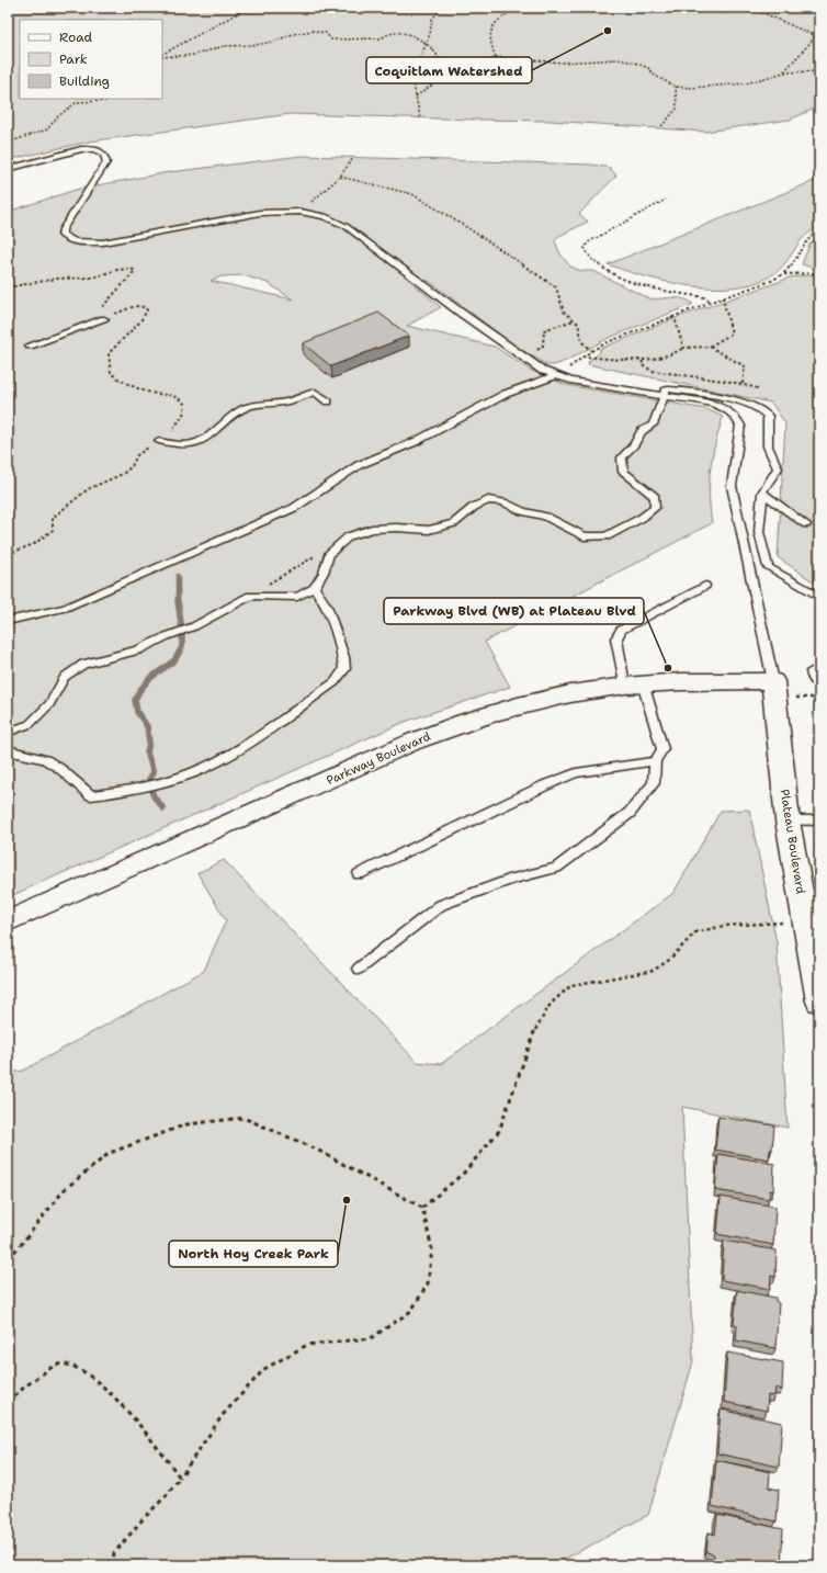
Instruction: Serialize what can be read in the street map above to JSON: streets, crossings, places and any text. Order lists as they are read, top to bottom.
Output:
{
  "streets": {
    "street": ["Parkway Boulevard", "Plateau Boulevard"]
  },
  "crossings": [
    ["Parkway Boulevard", "Plateau Boulevard"]
  ],
  "places": ["Coquitlam Watershed", "Parkway Blvd (WB) at Plateau Blvd", "North Hoy Creek Park"],
  "legend": ["Road", "Park", "Building"]
}
